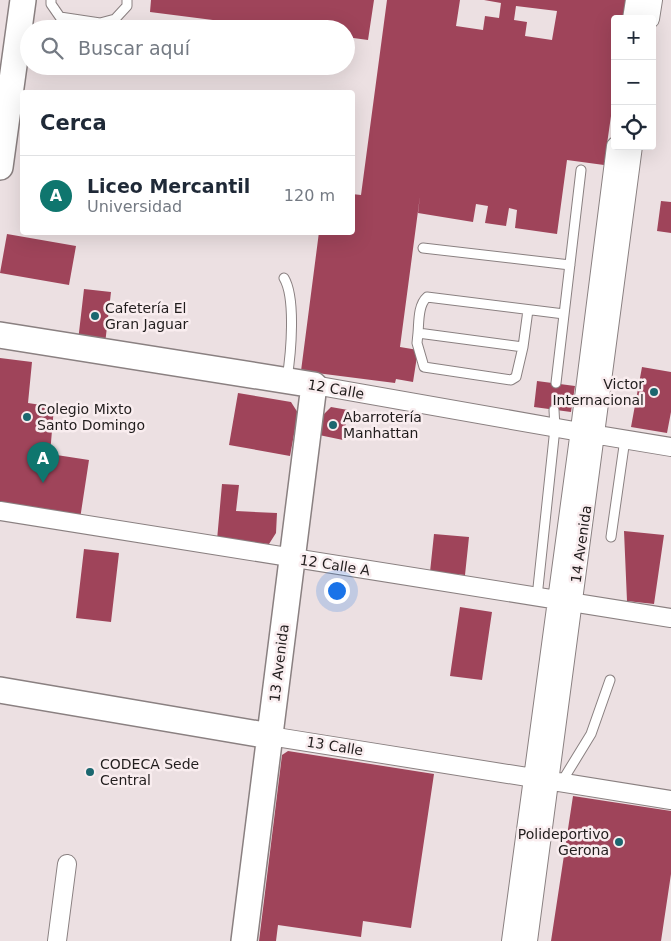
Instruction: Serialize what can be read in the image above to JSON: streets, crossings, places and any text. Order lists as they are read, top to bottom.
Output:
{
  "streets": {
    "street": [
      "12 Calle",
      "14 Avenida",
      "12 Calle A",
      "13 Avenida",
      "13 Calle"
    ]
  },
  "crossings": [
    ["12 Calle", "14 Avenida"],
    ["12 Calle", "13 Avenida"],
    ["14 Avenida", "12 Calle A"],
    ["14 Avenida", "13 Calle"],
    ["12 Calle A", "13 Avenida"],
    ["13 Avenida", "13 Calle"]
  ],
  "places": [
    "Cafetería El Gran Jaguar",
    "Victor Internacional",
    "Colegio Mixto Santo Domingo",
    "Abarrotería Manhattan",
    "CODECA Sede Central",
    "Polideportivo Gerona"
  ],
  "page": {
    "map_buttons": ["+", "−"],
    "search": "Buscar aquí",
    "heading": "Cerca",
    "list": [
      {
        "mark": "A",
        "name": "Liceo Mercantil",
        "note": "Universidad",
        "value": "120 m"
      }
    ],
    "pins": "A"
  }
}
